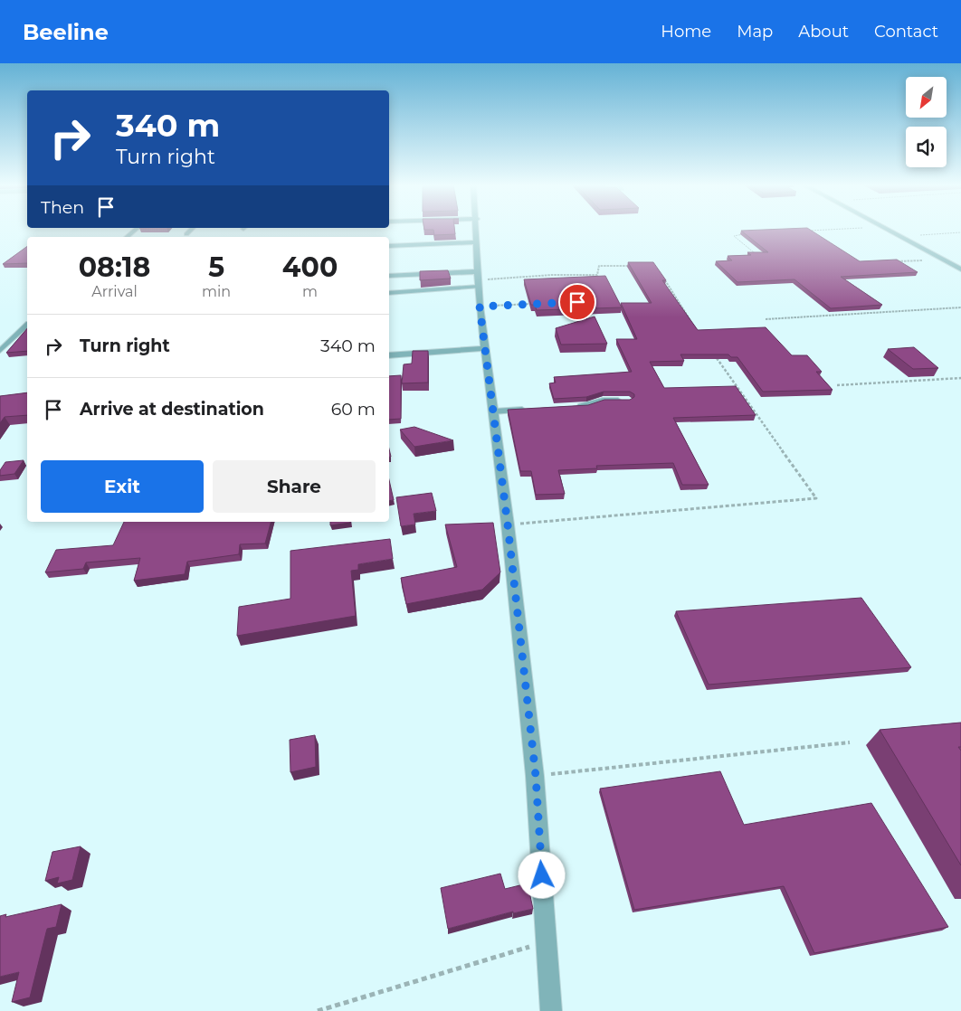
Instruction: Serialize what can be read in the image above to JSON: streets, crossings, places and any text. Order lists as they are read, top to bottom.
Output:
{
  "north": "bottom left",
  "page": {
    "header": "Beeline",
    "nav": [
      "Home",
      "Map",
      "About",
      "Contact"
    ],
    "turn": ["340 m", "Turn right"],
    "then": "Then",
    "eta": [
      "08:18",
      "Arrival",
      "5",
      "min",
      "400",
      "m"
    ],
    "list": [
      {
        "name": "Turn right",
        "value": "340 m"
      },
      {
        "name": "Arrive at destination",
        "value": "60 m"
      }
    ],
    "buttons": ["Exit", "Share"]
  }
}
